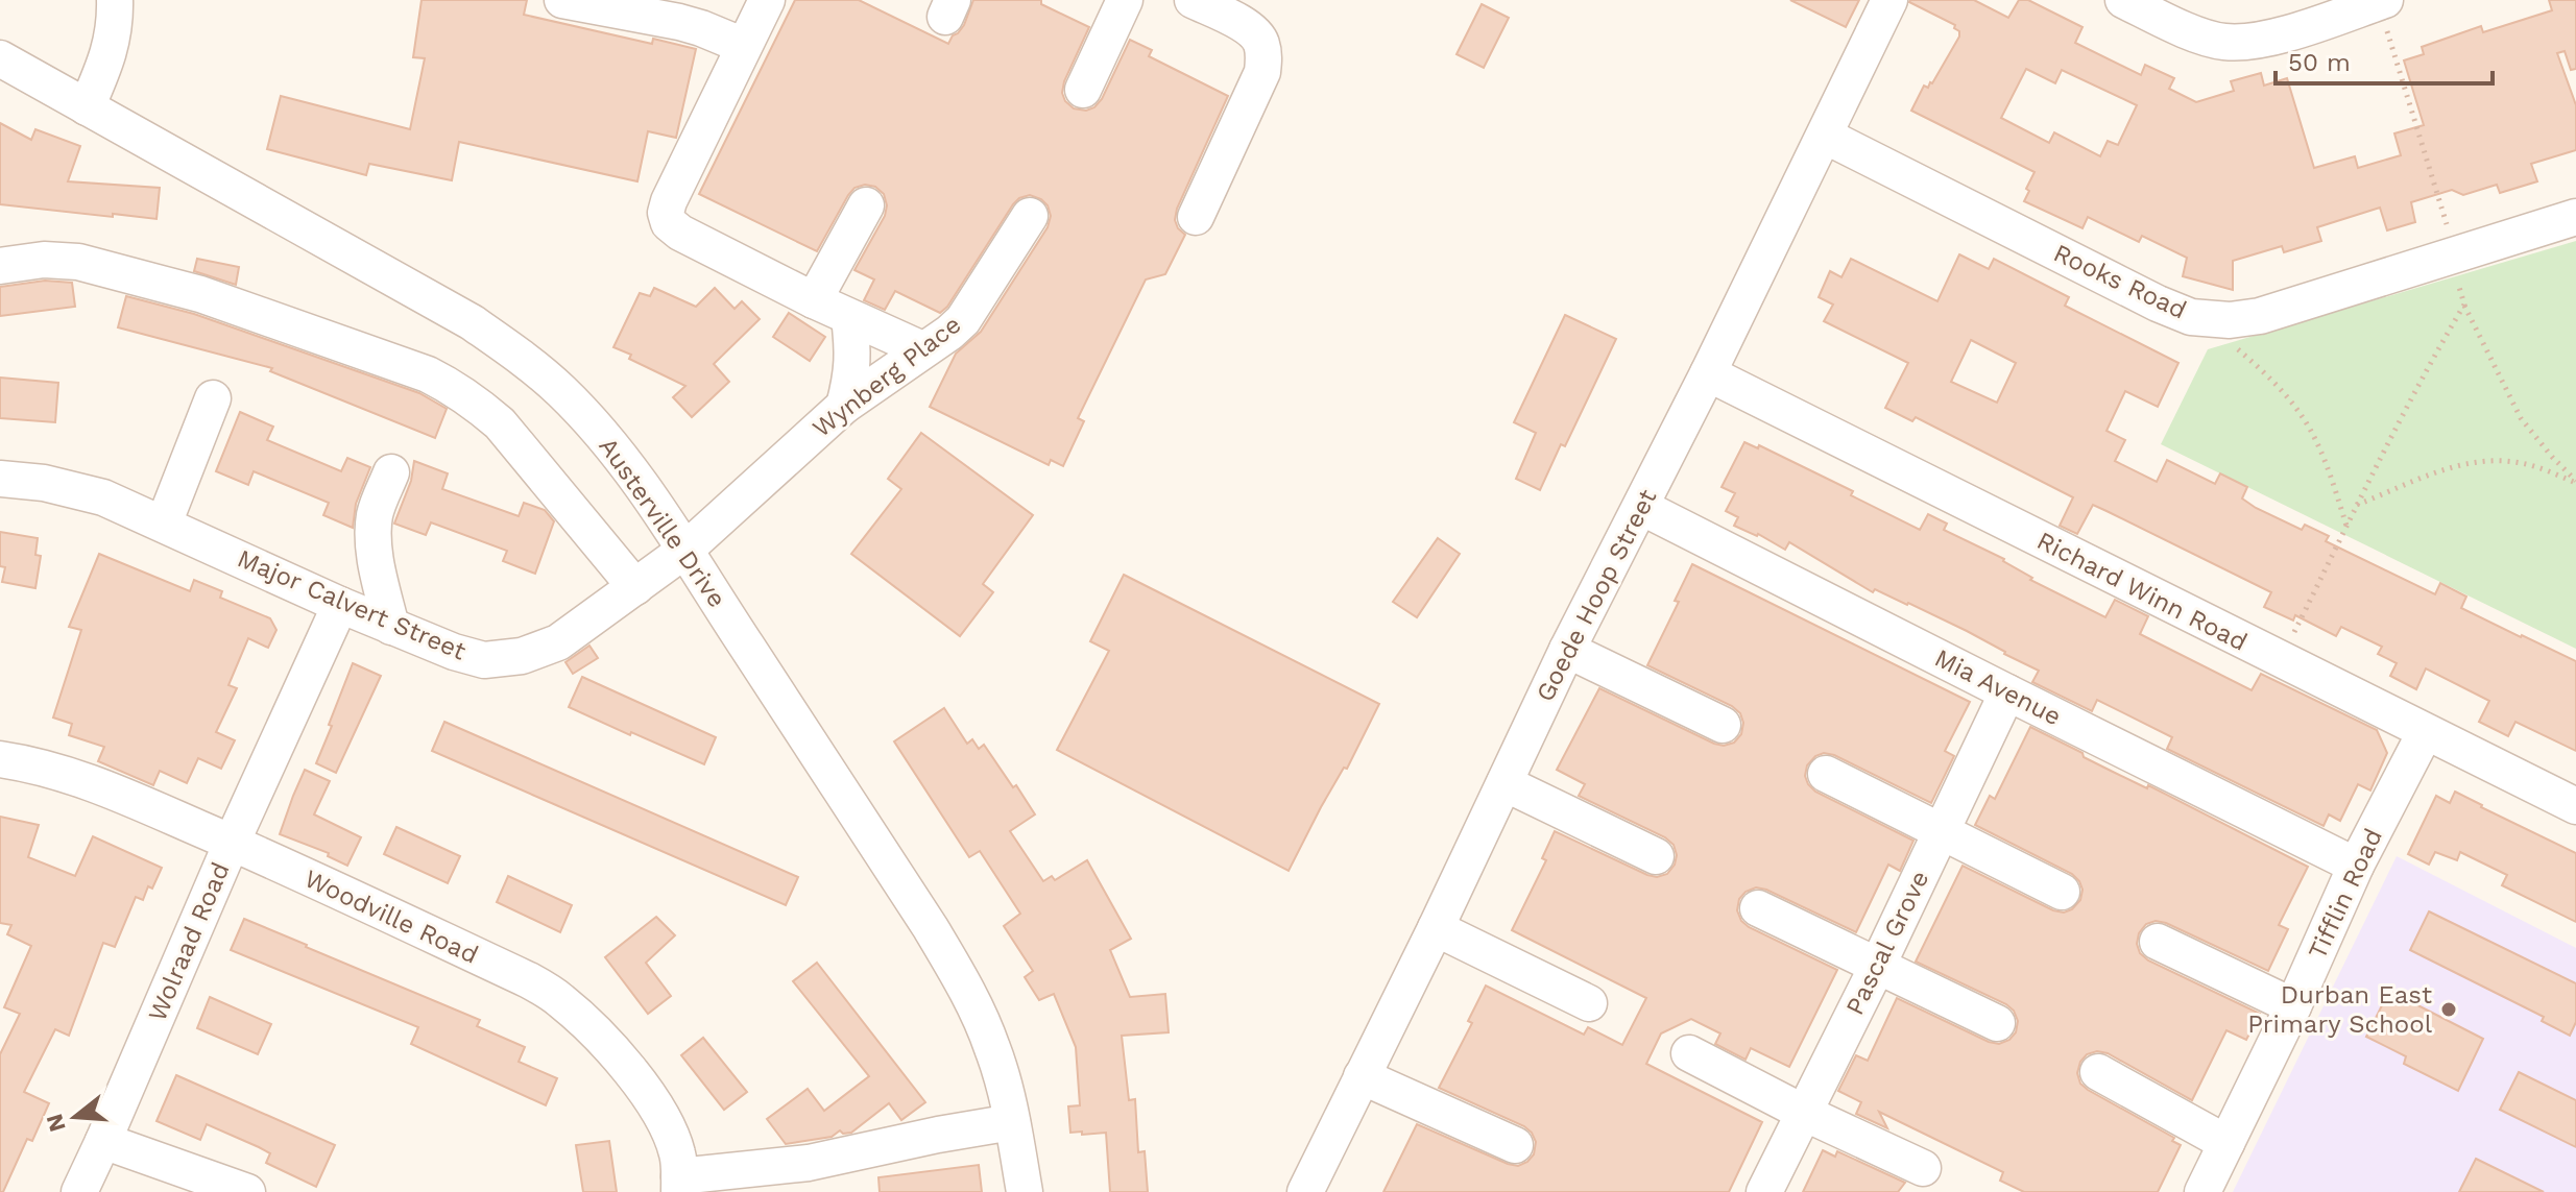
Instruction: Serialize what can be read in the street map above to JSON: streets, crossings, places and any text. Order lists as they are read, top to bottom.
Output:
{
  "streets": {
    "street": [
      "Rooks Road",
      "Wynberg Place",
      "Austerville Drive",
      "Richard Winn Road",
      "Goede Hoop Street",
      "Major Calvert Street",
      "Mia Avenue",
      "Tifflin Road",
      "Woodville Road",
      "Wolraad Road",
      "Pascal Grove"
    ]
  },
  "crossings": [
    ["Rooks Road", "Goede Hoop Street"],
    ["Wynberg Place", "Austerville Drive"],
    ["Wynberg Place", "Major Calvert Street"],
    ["Austerville Drive", "Major Calvert Street"],
    ["Richard Winn Road", "Goede Hoop Street"],
    ["Richard Winn Road", "Tifflin Road"],
    ["Goede Hoop Street", "Mia Avenue"],
    ["Major Calvert Street", "Wolraad Road"],
    ["Mia Avenue", "Tifflin Road"],
    ["Mia Avenue", "Pascal Grove"],
    ["Woodville Road", "Wolraad Road"]
  ],
  "places": ["Durban East Primary School"],
  "scale_bar": "50 m",
  "north": "left"
}
